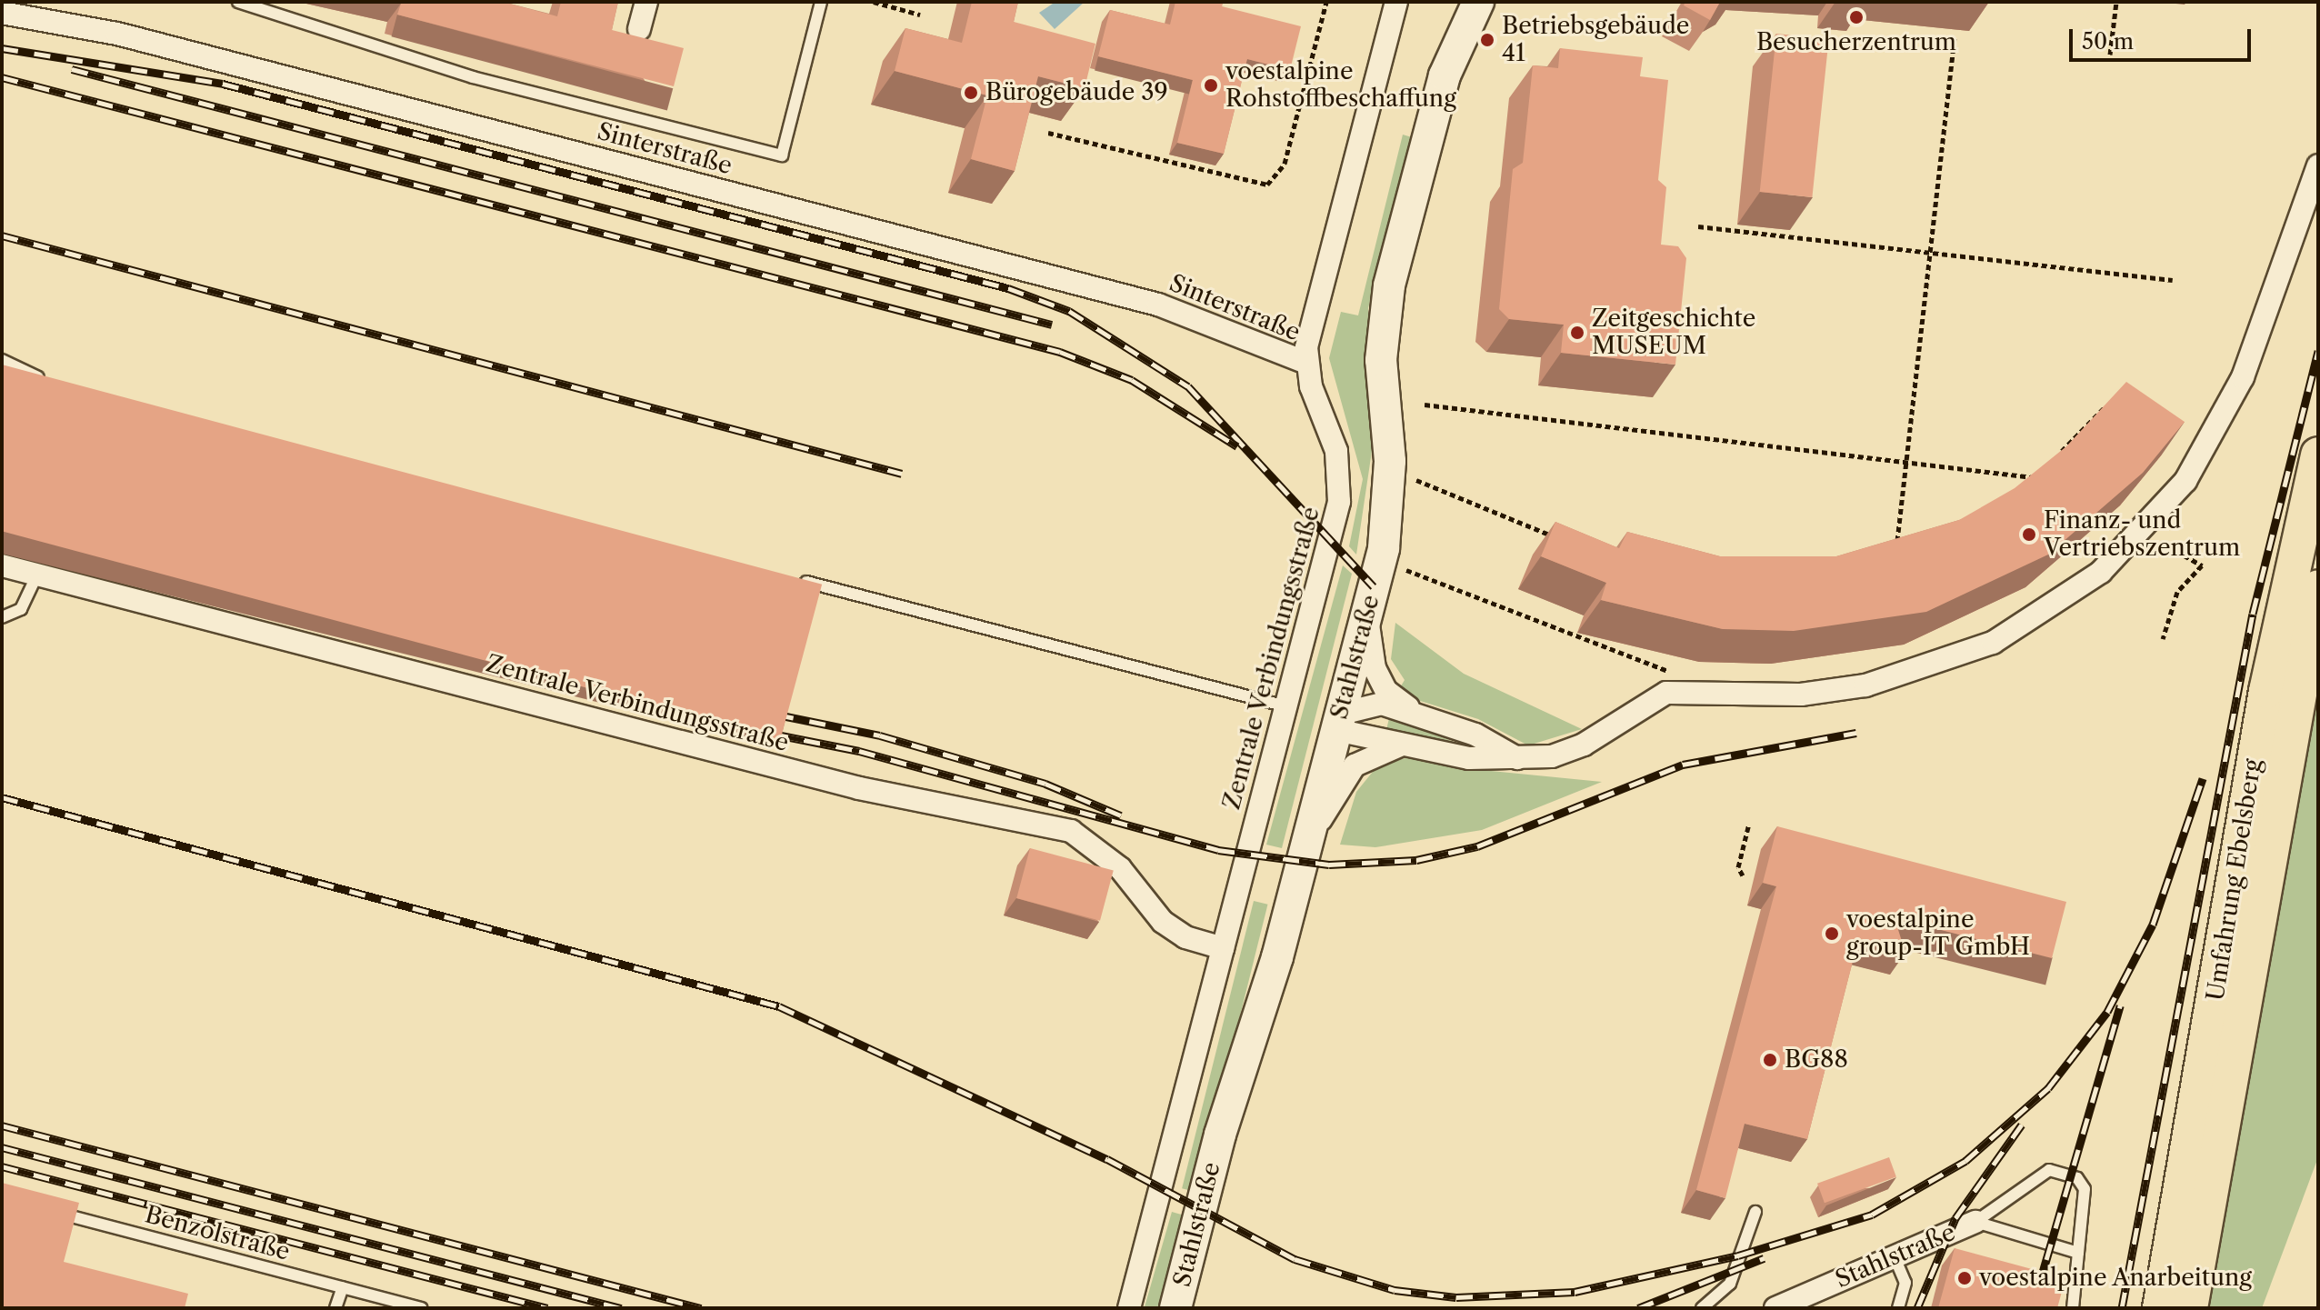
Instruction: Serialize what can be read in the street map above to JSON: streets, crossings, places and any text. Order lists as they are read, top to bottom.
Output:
{
  "streets": {
    "main road": ["Umfahrung Ebelsberg"],
    "street": ["Sinterstraße", "Stahlstraße", "Zentrale Verbindungsstraße"],
    "lane": ["Benzolstraße"]
  },
  "crossings": [
    ["Sinterstraße", "Zentrale Verbindungsstraße"]
  ],
  "places": [
    "Besucherzentrum",
    "Betriebsgebäude 41",
    "voestalpine Rohstoffbeschaffung",
    "Bürogebäude 39",
    "Zeitgeschichte MUSEUM",
    "Finanz- und Vertriebszentrum",
    "voestalpine group-IT GmbH",
    "BG88",
    "voestalpine Anarbeitung"
  ],
  "scale_bar": "50 m"
}
